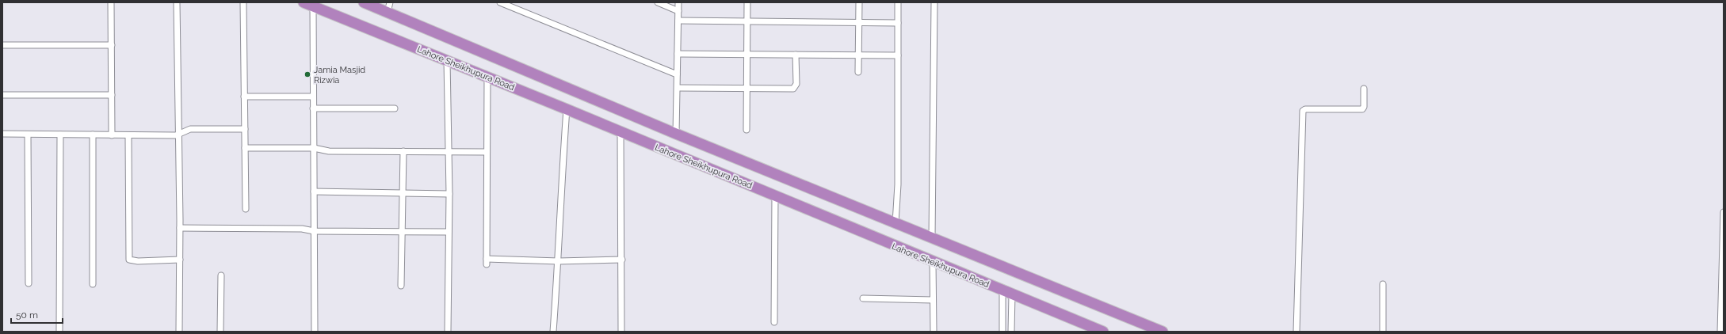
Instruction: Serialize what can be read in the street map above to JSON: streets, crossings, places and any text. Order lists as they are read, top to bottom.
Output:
{
  "streets": {
    "highway": ["Lahore Sheikhupura Road"]
  },
  "places": ["Jamia Masjid Rizwia"],
  "scale_bar": "50 m"
}
